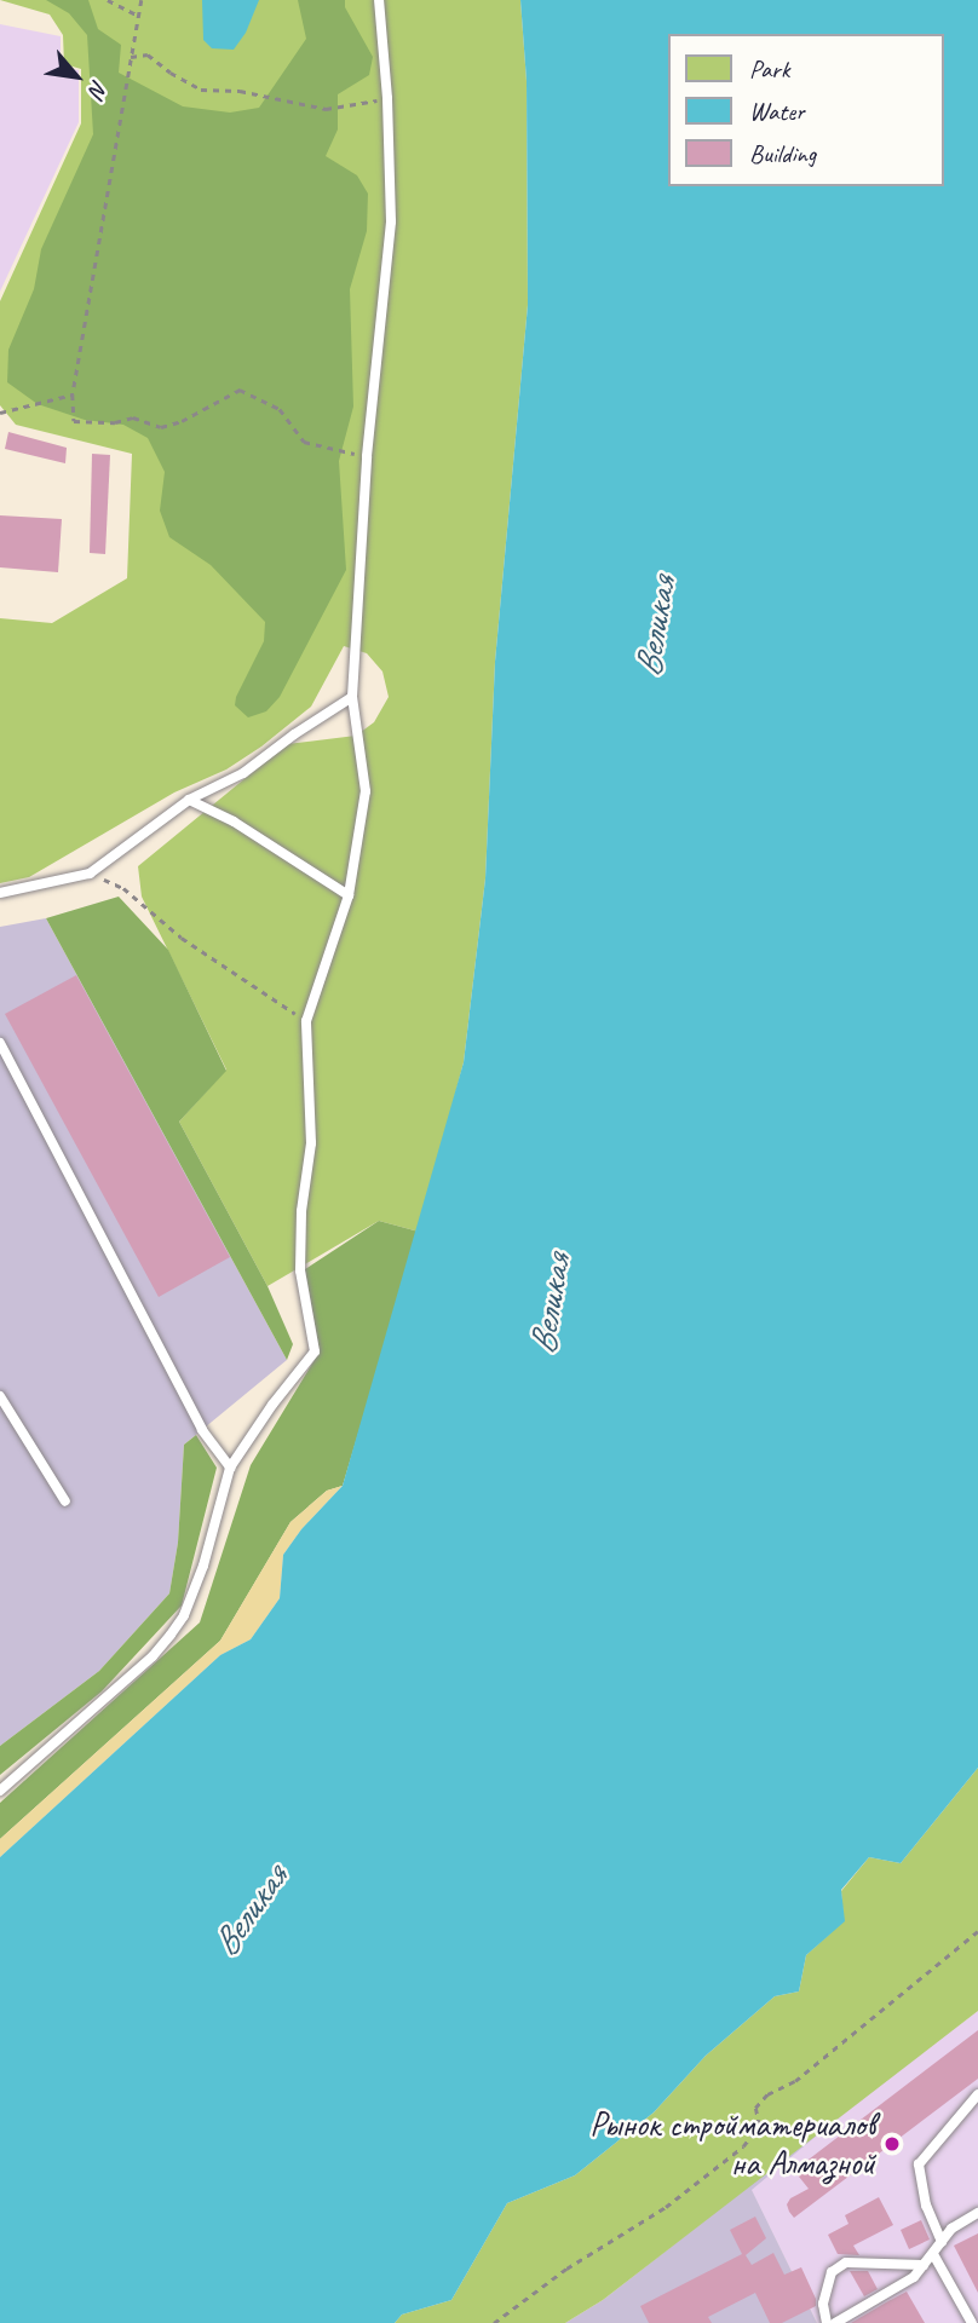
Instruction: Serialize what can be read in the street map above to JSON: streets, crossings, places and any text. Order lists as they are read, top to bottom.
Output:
{
  "water": ["Великая"],
  "places": ["Рынок стройматериалов на Алмазной"],
  "legend": ["Park", "Water", "Building"],
  "north": "bottom right"
}
